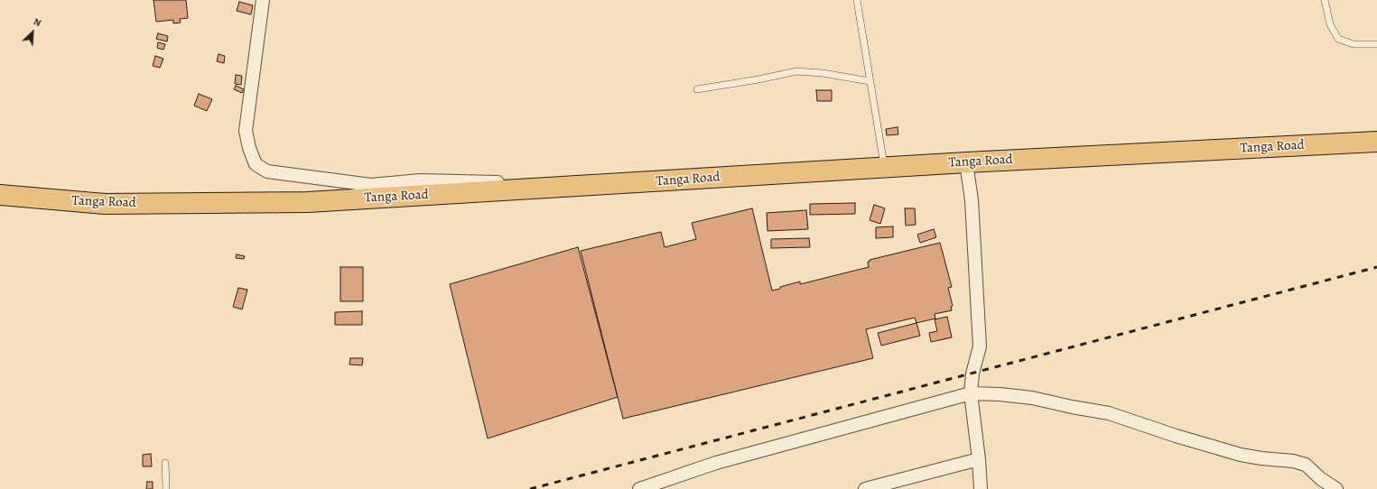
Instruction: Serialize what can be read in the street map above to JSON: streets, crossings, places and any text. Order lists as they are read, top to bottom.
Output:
{
  "streets": {
    "highway": ["Tanga Road"]
  },
  "north": "top right"
}
